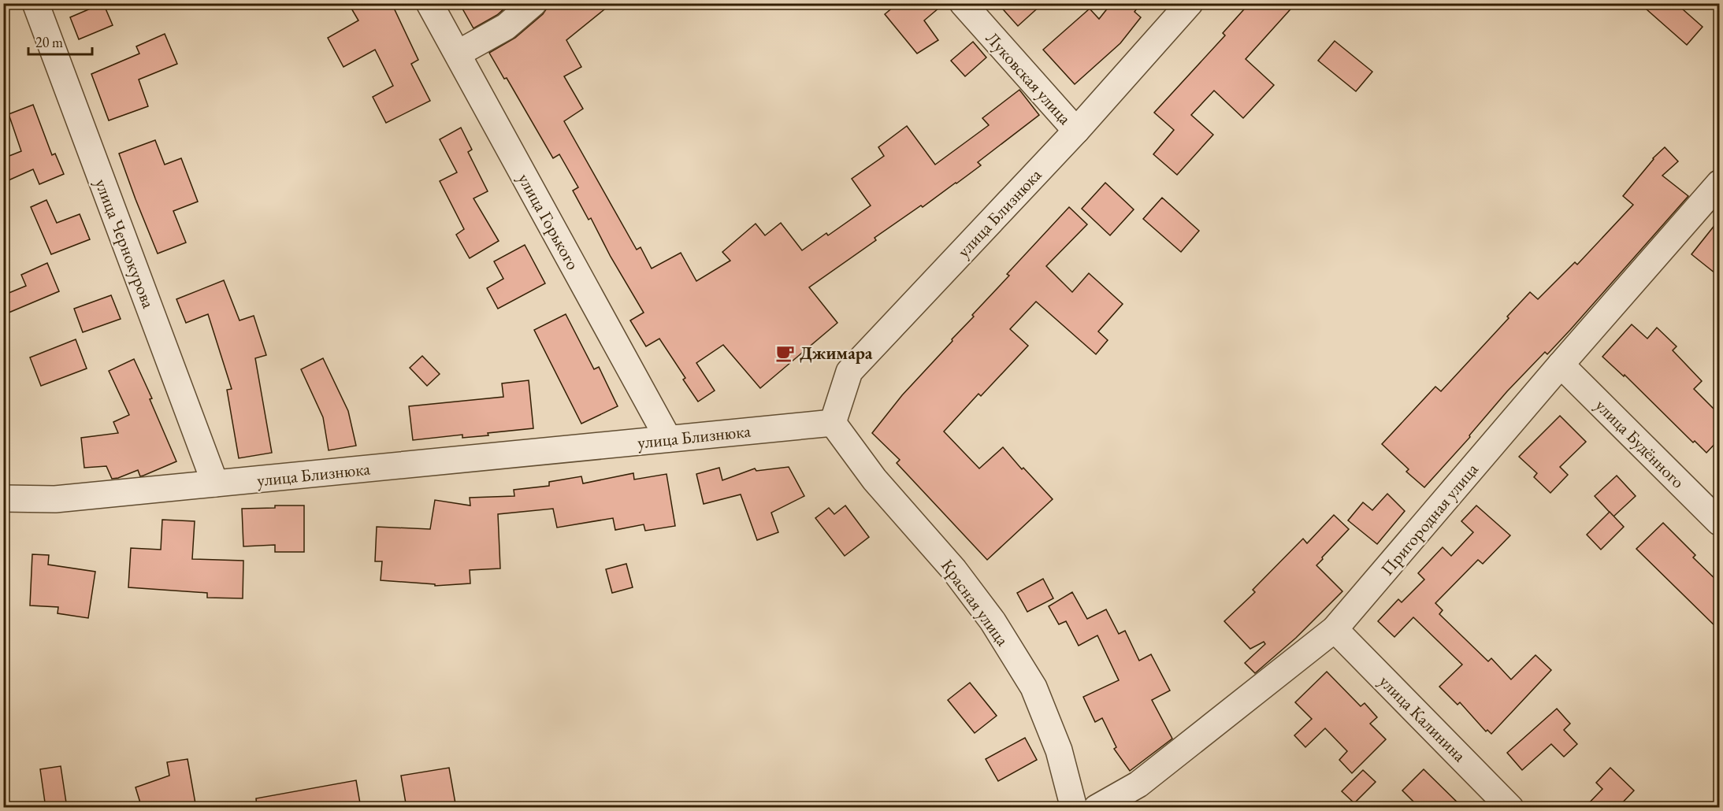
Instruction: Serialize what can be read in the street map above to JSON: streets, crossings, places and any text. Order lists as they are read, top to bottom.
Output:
{
  "streets": {
    "street": [
      "Луковская улица",
      "улица Близнюка",
      "улица Горького",
      "улица Чернокурова",
      "улица Будённого",
      "Пригородная улица",
      "Красная улица",
      "улица Калинина"
    ]
  },
  "crossings": [
    ["Луковская улица", "улица Близнюка"],
    ["улица Близнюка", "улица Горького"],
    ["улица Близнюка", "улица Чернокурова"],
    ["улица Близнюка", "Красная улица"],
    ["улица Будённого", "Пригородная улица"],
    ["Пригородная улица", "улица Калинина"]
  ],
  "places": {
    "cafe": ["Джимара"]
  },
  "scale_bar": "20 m"
}
